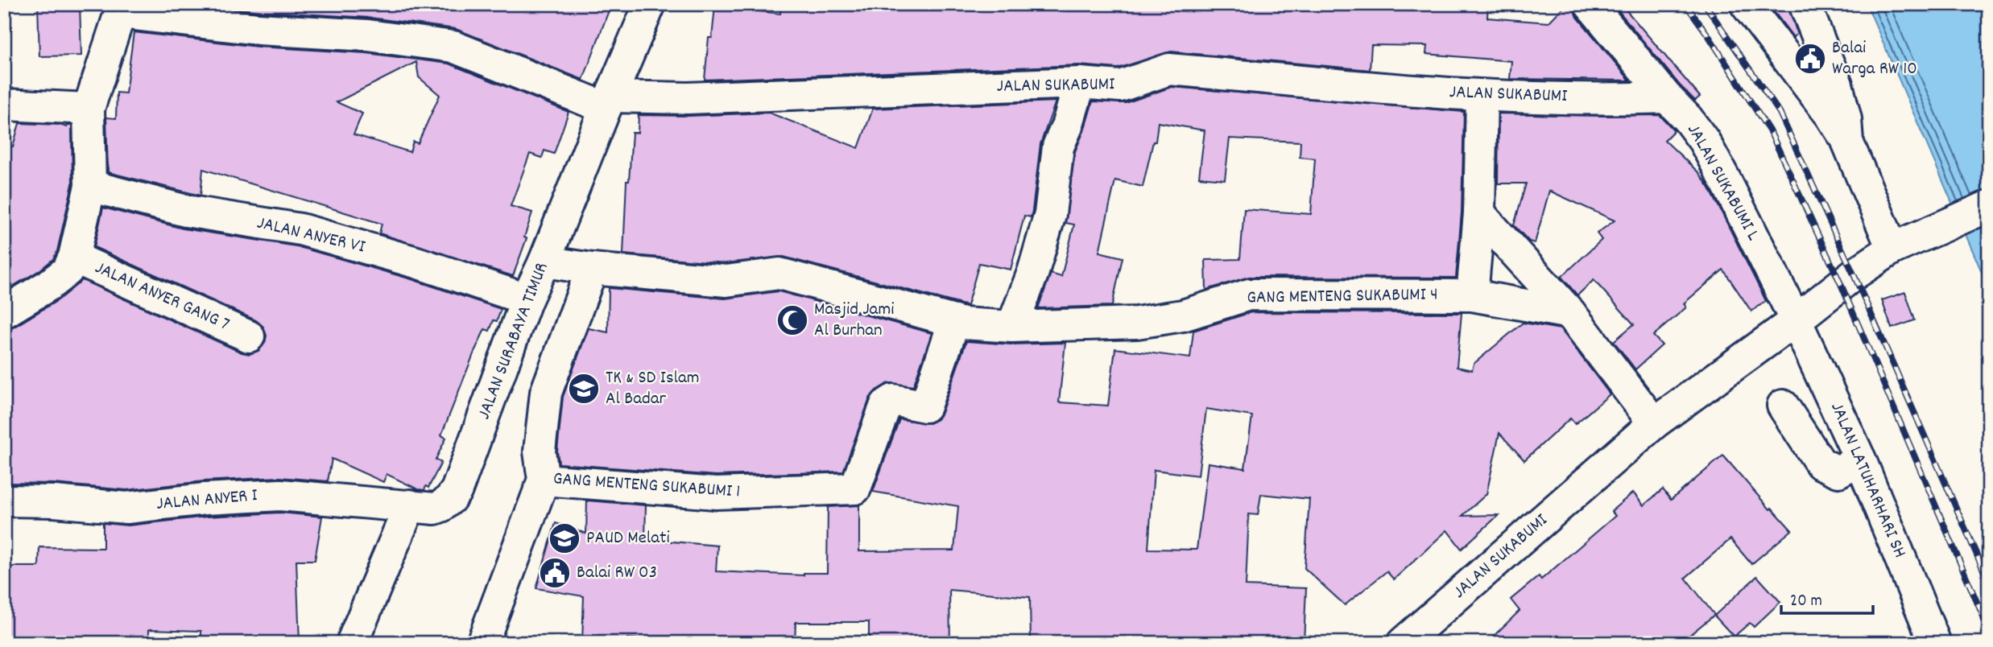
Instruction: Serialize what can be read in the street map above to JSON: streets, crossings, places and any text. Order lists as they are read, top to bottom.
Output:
{
  "streets": {
    "street": [
      "JALAN SUKABUMI",
      "JALAN SUKABUMI L",
      "JALAN ANYER VI",
      "JALAN ANYER GANG 7",
      "GANG MENTENG SUKABUMI 4",
      "JALAN SURABAYA TIMUR",
      "JALAN LATUHARHARI SH",
      "GANG MENTENG SUKABUMI 1",
      "JALAN ANYER I"
    ]
  },
  "crossings": [
    ["JALAN SUKABUMI", "JALAN SUKABUMI L"],
    ["JALAN SUKABUMI", "JALAN SURABAYA TIMUR"],
    ["JALAN SUKABUMI", "JALAN LATUHARHARI SH"],
    ["JALAN SUKABUMI L", "JALAN LATUHARHARI SH"],
    ["JALAN ANYER VI", "JALAN SURABAYA TIMUR"],
    ["GANG MENTENG SUKABUMI 4", "JALAN SURABAYA TIMUR"],
    ["GANG MENTENG SUKABUMI 4", "GANG MENTENG SUKABUMI 1"],
    ["JALAN SURABAYA TIMUR", "JALAN ANYER I"]
  ],
  "places": {
    "public building": ["Balai Warga RW 10", "Balai RW 03"],
    "mosque": ["Masjid Jami Al Burhan"],
    "school or university": ["TK & SD Islam Al Badar", "PAUD Melati"]
  },
  "scale_bar": "20 m"
}
